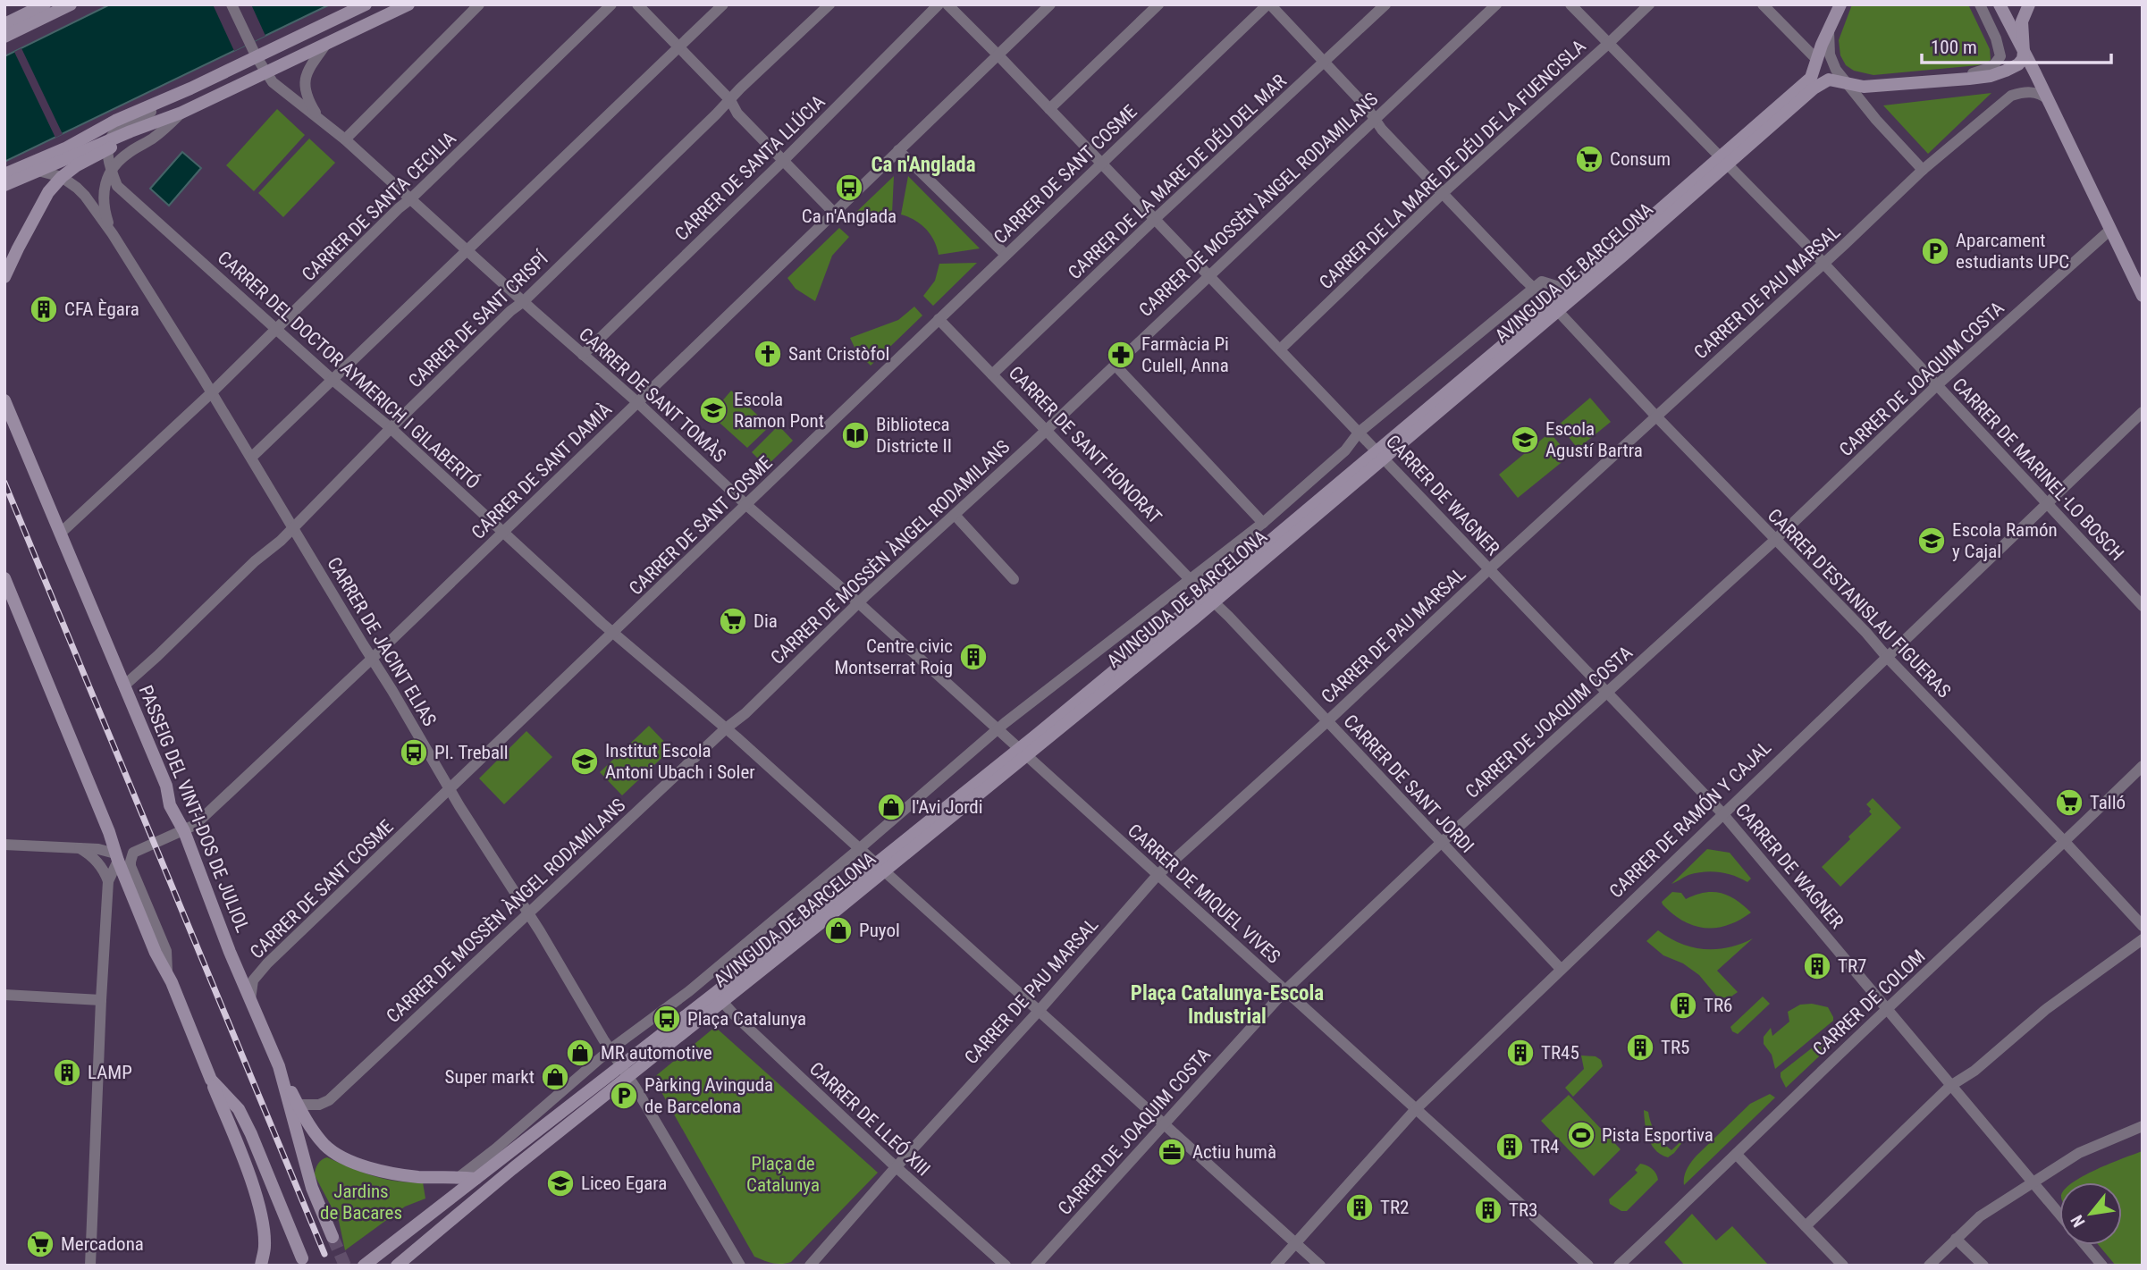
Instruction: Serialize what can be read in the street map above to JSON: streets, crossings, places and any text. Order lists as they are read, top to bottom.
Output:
{
  "streets": {
    "street": [
      "CARRER DE LA MARE DE DÉU DE LA FUENCISLA",
      "CARRER DE SANTA LLÚCIA",
      "CARRER DE SANT COSME",
      "CARRER DE LA MARE DE DÉU DEL MAR",
      "CARRER DE MOSSÈN ÀNGEL RODAMILANS",
      "CARRER DE SANTA CECILIA",
      "AVINGUDA DE BARCELONA",
      "CARRER DE PAU MARSAL",
      "CARRER DE SANT CRISPÍ",
      "CARRER DEL DOCTOR AYMERICH I GILABERTÓ",
      "CARRER DE JOAQUIM COSTA",
      "CARRER DE SANT TOMÀS",
      "CARRER DE SANT HONORAT",
      "CARRER DE MARINEL·LO BOSCH",
      "CARRER DE SANT DAMIÀ",
      "CARRER DE WAGNER",
      "CARRER D'ESTANISLAU FIGUERAS",
      "CARRER DE JACINT ELIAS",
      "CARRER DE SANT JORDI",
      "PASSEIG DEL VINT-I-DOS DE JULIOL",
      "CARRER DE RAMÓN Y CAJAL",
      "CARRER DE MIQUEL VIVES",
      "CARRER DE COLOM",
      "CARRER DE LLEÓ XIII"
    ]
  },
  "crossings": [
    ["CARRER DE LA MARE DE DÉU DE LA FUENCISLA", "CARRER DE MARINEL·LO BOSCH"],
    ["CARRER DE LA MARE DE DÉU DE LA FUENCISLA", "CARRER DE WAGNER"],
    ["CARRER DE LA MARE DE DÉU DE LA FUENCISLA", "CARRER D'ESTANISLAU FIGUERAS"],
    ["CARRER DE SANTA LLÚCIA", "CARRER DE SANT TOMÀS"],
    ["CARRER DE SANT COSME", "CARRER DEL DOCTOR AYMERICH I GILABERTÓ"],
    ["CARRER DE SANT COSME", "CARRER DE SANT TOMÀS"],
    ["CARRER DE SANT COSME", "CARRER DE SANT HONORAT"],
    ["CARRER DE SANT COSME", "CARRER DE WAGNER"],
    ["CARRER DE SANT COSME", "CARRER D'ESTANISLAU FIGUERAS"],
    ["CARRER DE SANT COSME", "CARRER DE JACINT ELIAS"],
    ["CARRER DE SANT COSME", "PASSEIG DEL VINT-I-DOS DE JULIOL"],
    ["CARRER DE LA MARE DE DÉU DEL MAR", "CARRER DE SANT HONORAT"],
    ["CARRER DE LA MARE DE DÉU DEL MAR", "CARRER DE WAGNER"],
    ["CARRER DE LA MARE DE DÉU DEL MAR", "CARRER D'ESTANISLAU FIGUERAS"],
    ["CARRER DE MOSSÈN ÀNGEL RODAMILANS", "CARRER DEL DOCTOR AYMERICH I GILABERTÓ"],
    ["CARRER DE MOSSÈN ÀNGEL RODAMILANS", "CARRER DE SANT TOMÀS"],
    ["CARRER DE MOSSÈN ÀNGEL RODAMILANS", "CARRER DE SANT HONORAT"],
    ["CARRER DE MOSSÈN ÀNGEL RODAMILANS", "CARRER DE WAGNER"],
    ["CARRER DE MOSSÈN ÀNGEL RODAMILANS", "CARRER D'ESTANISLAU FIGUERAS"],
    ["CARRER DE MOSSÈN ÀNGEL RODAMILANS", "CARRER DE JACINT ELIAS"],
    ["CARRER DE SANTA CECILIA", "CARRER DEL DOCTOR AYMERICH I GILABERTÓ"],
    ["CARRER DE SANTA CECILIA", "CARRER DE SANT TOMÀS"],
    ["CARRER DE SANTA CECILIA", "CARRER DE JACINT ELIAS"],
    ["CARRER DE SANTA CECILIA", "PASSEIG DEL VINT-I-DOS DE JULIOL"],
    ["AVINGUDA DE BARCELONA", "CARRER DEL DOCTOR AYMERICH I GILABERTÓ"],
    ["AVINGUDA DE BARCELONA", "CARRER DE SANT TOMÀS"],
    ["AVINGUDA DE BARCELONA", "CARRER DE SANT HONORAT"],
    ["AVINGUDA DE BARCELONA", "CARRER DE MARINEL·LO BOSCH"],
    ["AVINGUDA DE BARCELONA", "CARRER DE WAGNER"],
    ["AVINGUDA DE BARCELONA", "CARRER D'ESTANISLAU FIGUERAS"],
    ["AVINGUDA DE BARCELONA", "CARRER DE JACINT ELIAS"],
    ["AVINGUDA DE BARCELONA", "CARRER DE SANT JORDI"],
    ["AVINGUDA DE BARCELONA", "CARRER DE MIQUEL VIVES"],
    ["AVINGUDA DE BARCELONA", "CARRER DE LLEÓ XIII"],
    ["CARRER DE PAU MARSAL", "CARRER DEL DOCTOR AYMERICH I GILABERTÓ"],
    ["CARRER DE PAU MARSAL", "CARRER DE MARINEL·LO BOSCH"],
    ["CARRER DE PAU MARSAL", "CARRER DE WAGNER"],
    ["CARRER DE PAU MARSAL", "CARRER D'ESTANISLAU FIGUERAS"],
    ["CARRER DE PAU MARSAL", "CARRER DE SANT JORDI"],
    ["CARRER DE PAU MARSAL", "CARRER DE MIQUEL VIVES"],
    ["CARRER DE PAU MARSAL", "CARRER DE LLEÓ XIII"],
    ["CARRER DE SANT CRISPÍ", "CARRER DEL DOCTOR AYMERICH I GILABERTÓ"],
    ["CARRER DE SANT CRISPÍ", "CARRER DE SANT TOMÀS"],
    ["CARRER DE SANT CRISPÍ", "CARRER DE JACINT ELIAS"],
    ["CARRER DE SANT CRISPÍ", "PASSEIG DEL VINT-I-DOS DE JULIOL"],
    ["CARRER DEL DOCTOR AYMERICH I GILABERTÓ", "CARRER DE JOAQUIM COSTA"],
    ["CARRER DEL DOCTOR AYMERICH I GILABERTÓ", "CARRER DE SANT DAMIÀ"],
    ["CARRER DEL DOCTOR AYMERICH I GILABERTÓ", "CARRER DE JACINT ELIAS"],
    ["CARRER DEL DOCTOR AYMERICH I GILABERTÓ", "CARRER DE RAMÓN Y CAJAL"],
    ["CARRER DE JOAQUIM COSTA", "CARRER DE MARINEL·LO BOSCH"],
    ["CARRER DE JOAQUIM COSTA", "CARRER DE WAGNER"],
    ["CARRER DE JOAQUIM COSTA", "CARRER D'ESTANISLAU FIGUERAS"],
    ["CARRER DE JOAQUIM COSTA", "CARRER DE SANT JORDI"],
    ["CARRER DE JOAQUIM COSTA", "CARRER DE MIQUEL VIVES"],
    ["CARRER DE SANT TOMÀS", "CARRER DE SANT DAMIÀ"],
    ["CARRER DE SANT TOMÀS", "CARRER DE MIQUEL VIVES"],
    ["CARRER DE SANT HONORAT", "CARRER DE SANT JORDI"],
    ["CARRER DE MARINEL·LO BOSCH", "CARRER DE RAMÓN Y CAJAL"],
    ["CARRER DE SANT DAMIÀ", "CARRER DE WAGNER"],
    ["CARRER DE SANT DAMIÀ", "CARRER DE JACINT ELIAS"],
    ["CARRER DE SANT DAMIÀ", "PASSEIG DEL VINT-I-DOS DE JULIOL"],
    ["CARRER DE WAGNER", "CARRER DE RAMÓN Y CAJAL"],
    ["CARRER DE WAGNER", "CARRER DE COLOM"],
    ["CARRER D'ESTANISLAU FIGUERAS", "CARRER DE RAMÓN Y CAJAL"],
    ["CARRER D'ESTANISLAU FIGUERAS", "CARRER DE COLOM"],
    ["CARRER DE SANT JORDI", "CARRER DE RAMÓN Y CAJAL"],
    ["CARRER DE RAMÓN Y CAJAL", "CARRER DE MIQUEL VIVES"]
  ],
  "districts": ["Ca n'Anglada", "Plaça Catalunya-Escola Industrial"],
  "parks": ["Plaça de Catalunya", "Jardins de Bacares"],
  "places": {
    "supermarket": [
      "Consum",
      "Dia",
      "Talló",
      "Mercadona"
    ],
    "bus stop": ["Ca n'Anglada", "Pl. Treball", "Plaça Catalunya"],
    "parking": ["Aparcament estudiants UPC", "Pàrking Avinguda de Barcelona"],
    "building": [
      "CFA Ègara",
      "Centre civic Montserrat Roig",
      "TR7",
      "TR6",
      "TR5",
      "TR45",
      "LAMP",
      "TR4",
      "TR2",
      "TR3"
    ],
    "church": ["Sant Cristòfol"],
    "pharmacy": ["Farmàcia Pi Culell, Anna"],
    "school or university": [
      "Escola Ramon Pont",
      "Escola Agustí Bartra",
      "Escola Ramón y Cajal",
      "Institut Escola Antoni Ubach i Soler",
      "Liceo Egara"
    ],
    "library": ["Biblioteca Districte II"],
    "shop": [
      "l'Avi Jordi",
      "Puyol",
      "MR automotive",
      "Super markt"
    ],
    "sports": ["Pista Esportiva"],
    "office": ["Actiu humà"]
  },
  "scale_bar": "100 m",
  "north": "bottom left"
}
